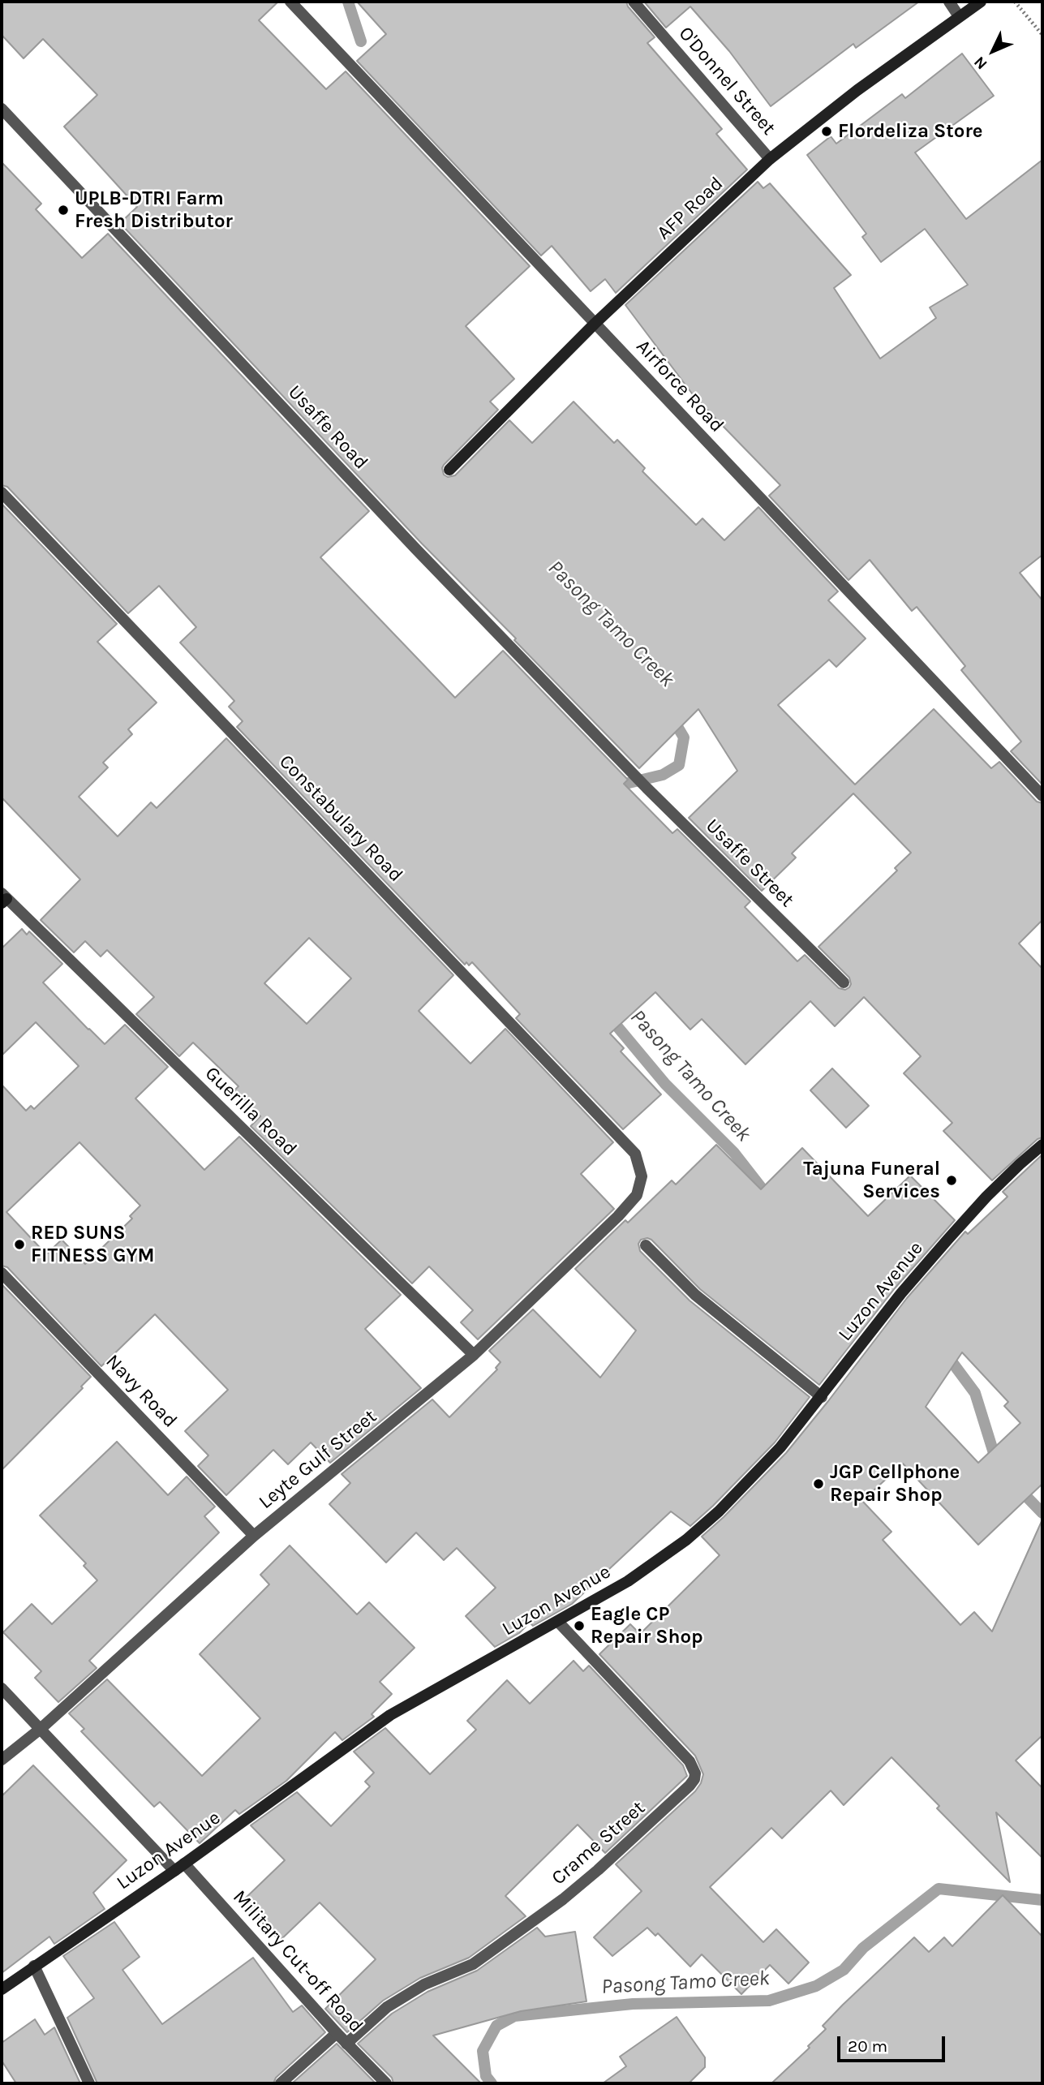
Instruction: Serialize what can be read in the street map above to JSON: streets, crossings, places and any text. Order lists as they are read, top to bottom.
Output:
{
  "streets": {
    "main road": ["AFP Road", "Luzon Avenue"],
    "street": [
      "O'Donnel Street",
      "Airforce Road",
      "Usaffe Road",
      "Constabulary Road",
      "Usaffe Street",
      "Guerilla Road",
      "Navy Road",
      "Leyte Gulf Street",
      "Crame Street",
      "Military Cut-off Road"
    ]
  },
  "crossings": [
    ["O'Donnel Street", "AFP Road"],
    ["AFP Road", "Airforce Road"],
    ["Usaffe Road", "Usaffe Street"],
    ["Constabulary Road", "Leyte Gulf Street"],
    ["Guerilla Road", "Leyte Gulf Street"],
    ["Luzon Avenue", "Crame Street"],
    ["Luzon Avenue", "Military Cut-off Road"],
    ["Navy Road", "Leyte Gulf Street"],
    ["Leyte Gulf Street", "Military Cut-off Road"],
    ["Crame Street", "Military Cut-off Road"]
  ],
  "water": ["Pasong Tamo Creek"],
  "places": [
    "Flordeliza Store",
    "UPLB-DTRI Farm Fresh Distributor",
    "Tajuna Funeral Services",
    "RED SUNS FITNESS GYM",
    "JGP Cellphone Repair Shop",
    "Eagle CP Repair Shop"
  ],
  "scale_bar": "20 m",
  "north": "bottom left"
}
